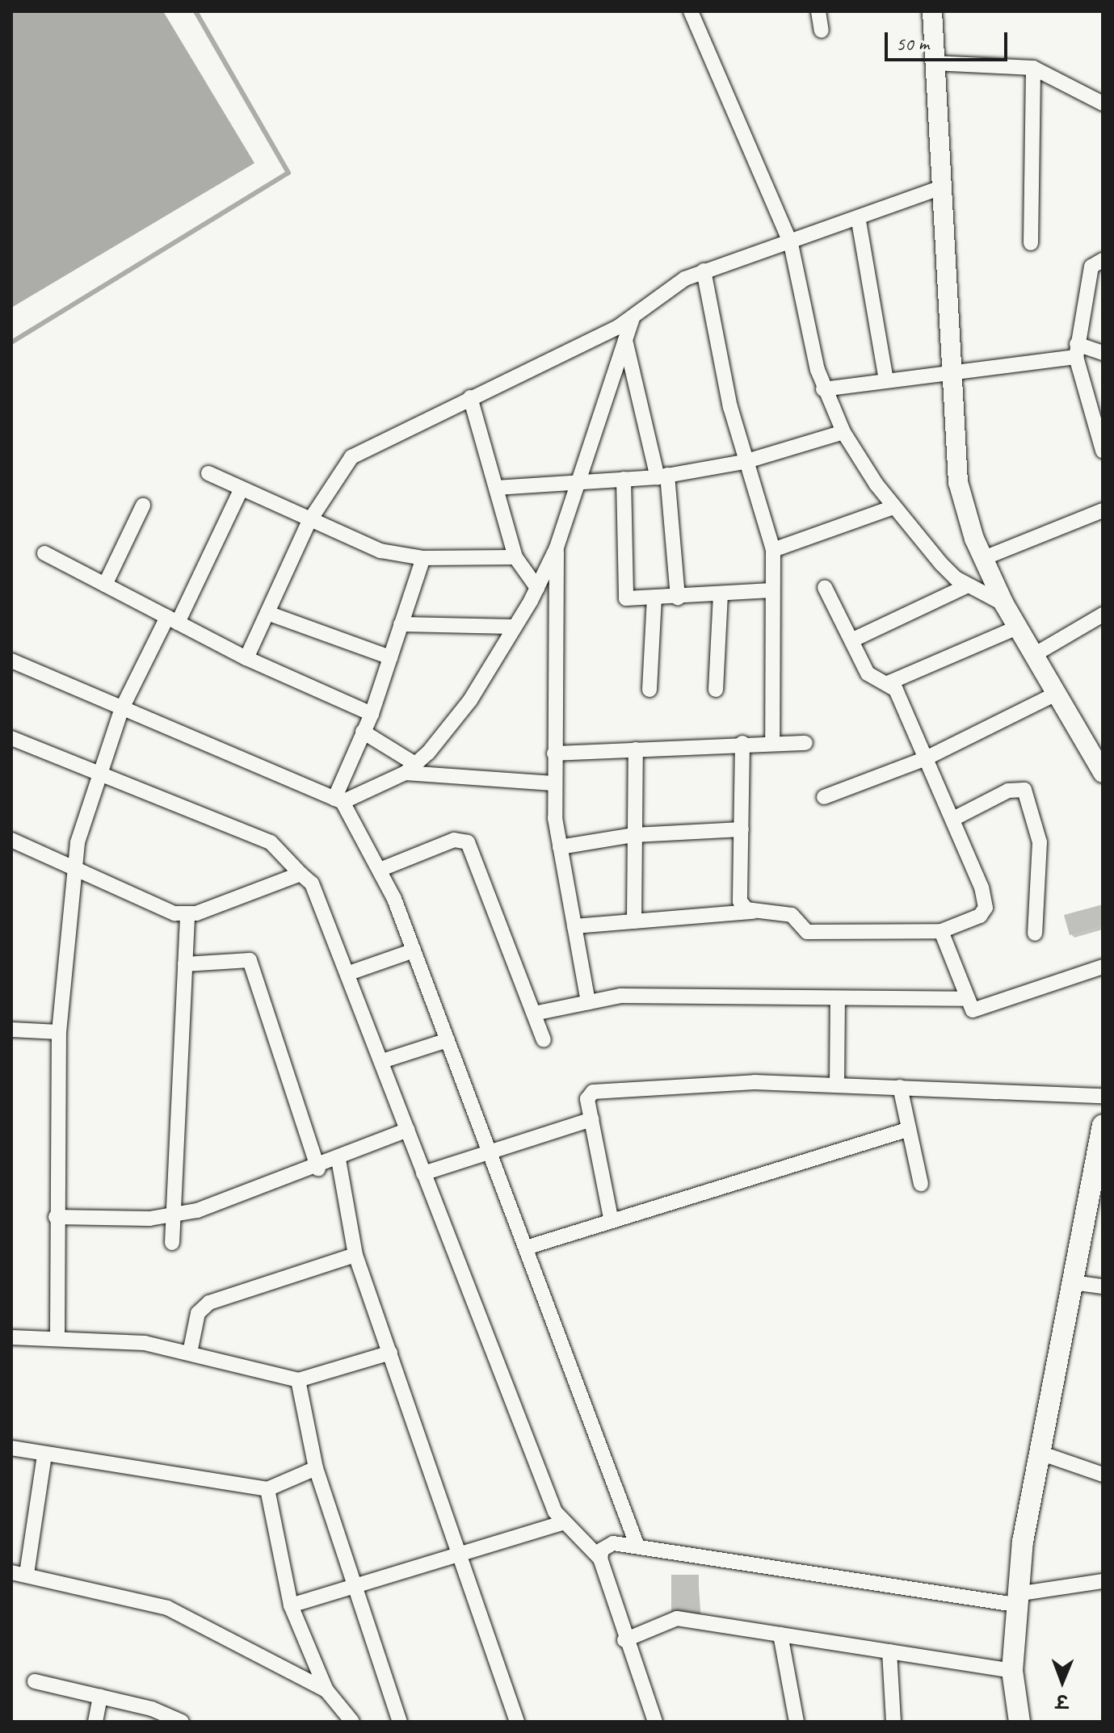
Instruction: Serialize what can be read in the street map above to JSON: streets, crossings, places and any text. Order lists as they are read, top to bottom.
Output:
{
  "scale_bar": "50 m",
  "north": "bottom"
}
